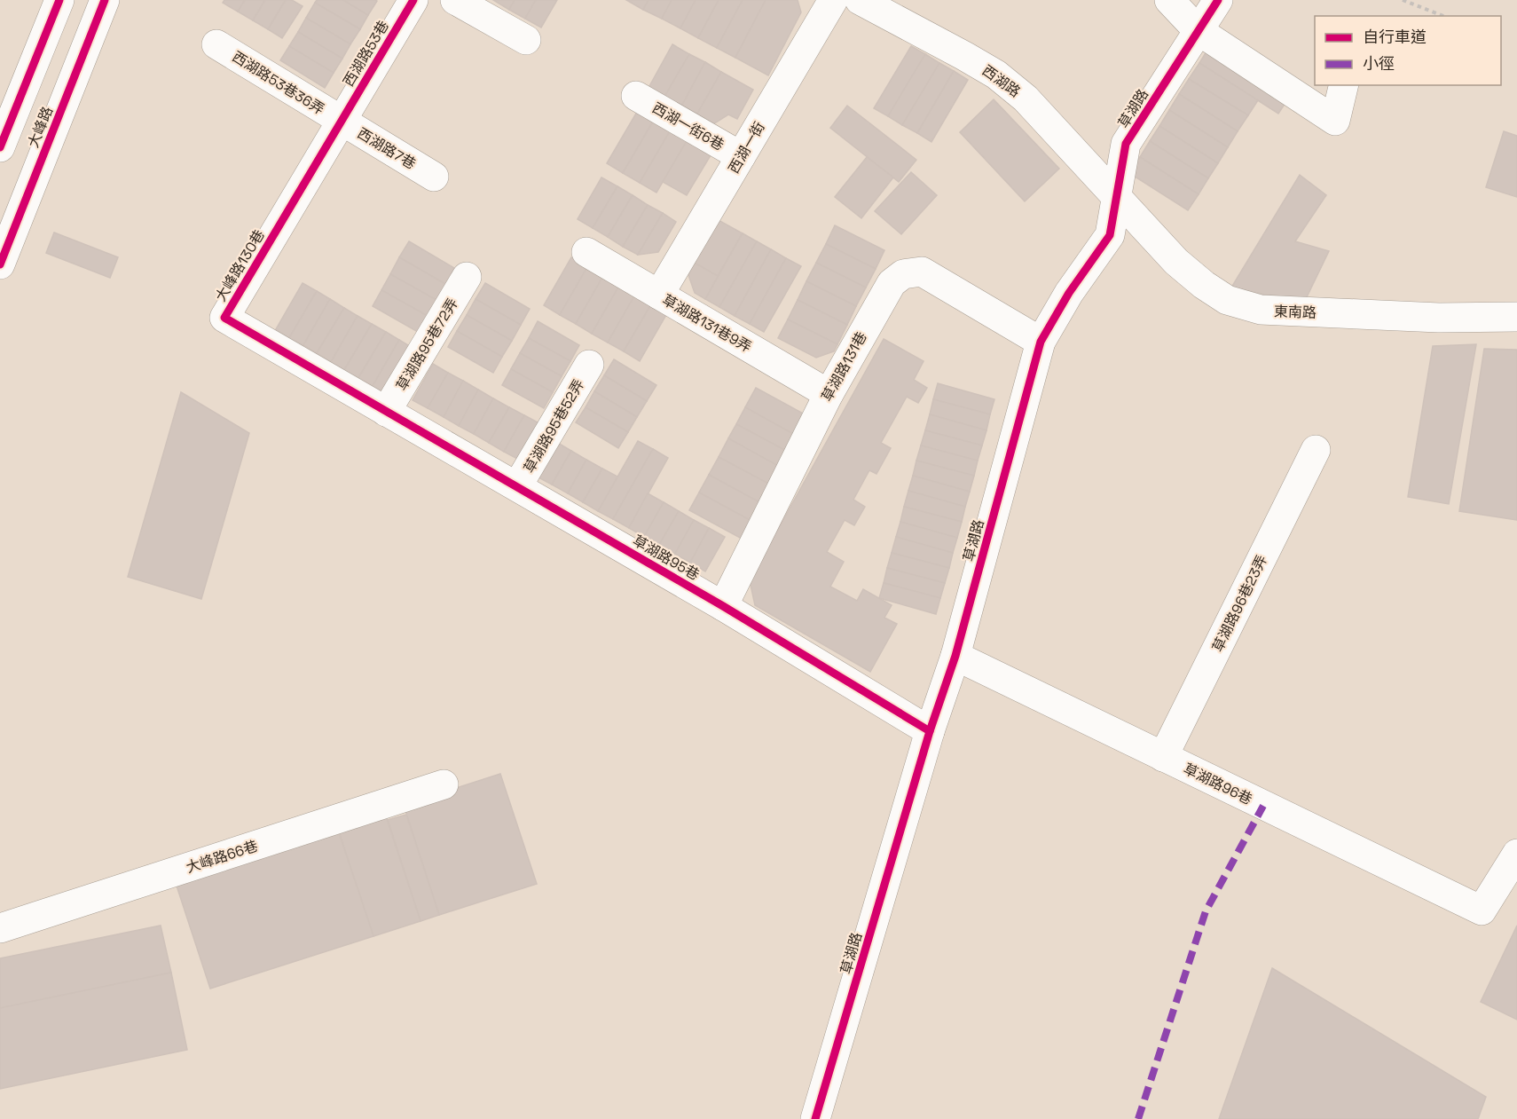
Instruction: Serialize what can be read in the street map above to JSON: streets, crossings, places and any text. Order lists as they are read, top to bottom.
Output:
{
  "streets": {
    "street": [
      "西湖路53巷",
      "西湖路",
      "西湖路53巷36弄",
      "草湖路",
      "西湖一街6巷",
      "大峰路",
      "西湖一街",
      "西湖路7巷",
      "大峰路130巷",
      "東南路",
      "草湖路131巷9弄",
      "草湖路95巷72弄",
      "草湖路131巷",
      "草湖路95巷52弄",
      "草湖路95巷",
      "草湖路96巷23弄",
      "草湖路96巷",
      "大峰路66巷"
    ]
  },
  "crossings": [
    ["西湖路53巷", "西湖路53巷36弄"],
    ["西湖路53巷", "西湖路7巷"],
    ["西湖路53巷", "大峰路130巷"],
    ["西湖路", "草湖路"],
    ["西湖路", "東南路"],
    ["西湖路53巷36弄", "西湖路7巷"],
    ["西湖路53巷36弄", "大峰路130巷"],
    ["草湖路", "東南路"],
    ["草湖路", "草湖路131巷"],
    ["草湖路", "草湖路95巷"],
    ["草湖路", "草湖路96巷"],
    ["西湖一街6巷", "西湖一街"],
    ["西湖一街", "草湖路131巷9弄"],
    ["西湖路7巷", "大峰路130巷"],
    ["大峰路130巷", "草湖路95巷72弄"],
    ["大峰路130巷", "草湖路95巷"],
    ["草湖路131巷9弄", "草湖路131巷"],
    ["草湖路95巷72弄", "草湖路95巷"],
    ["草湖路131巷", "草湖路95巷"],
    ["草湖路95巷52弄", "草湖路95巷"],
    ["草湖路96巷23弄", "草湖路96巷"]
  ],
  "legend": ["自行車道", "小徑"]
}
